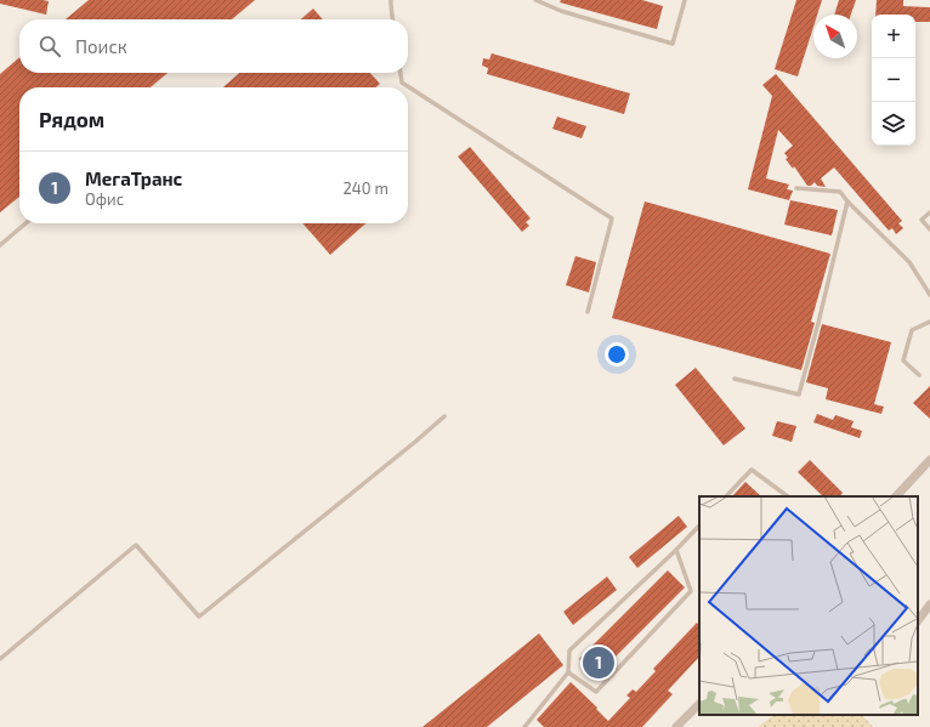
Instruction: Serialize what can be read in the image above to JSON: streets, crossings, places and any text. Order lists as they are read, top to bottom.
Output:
{
  "north": "top left",
  "page": {
    "map_buttons": ["+", "−"],
    "search": "Поиск",
    "heading": "Рядом",
    "list": [
      {
        "mark": "1",
        "name": "МегаТранс",
        "note": "Офис",
        "value": "240 m"
      }
    ],
    "pins": "1"
  }
}
